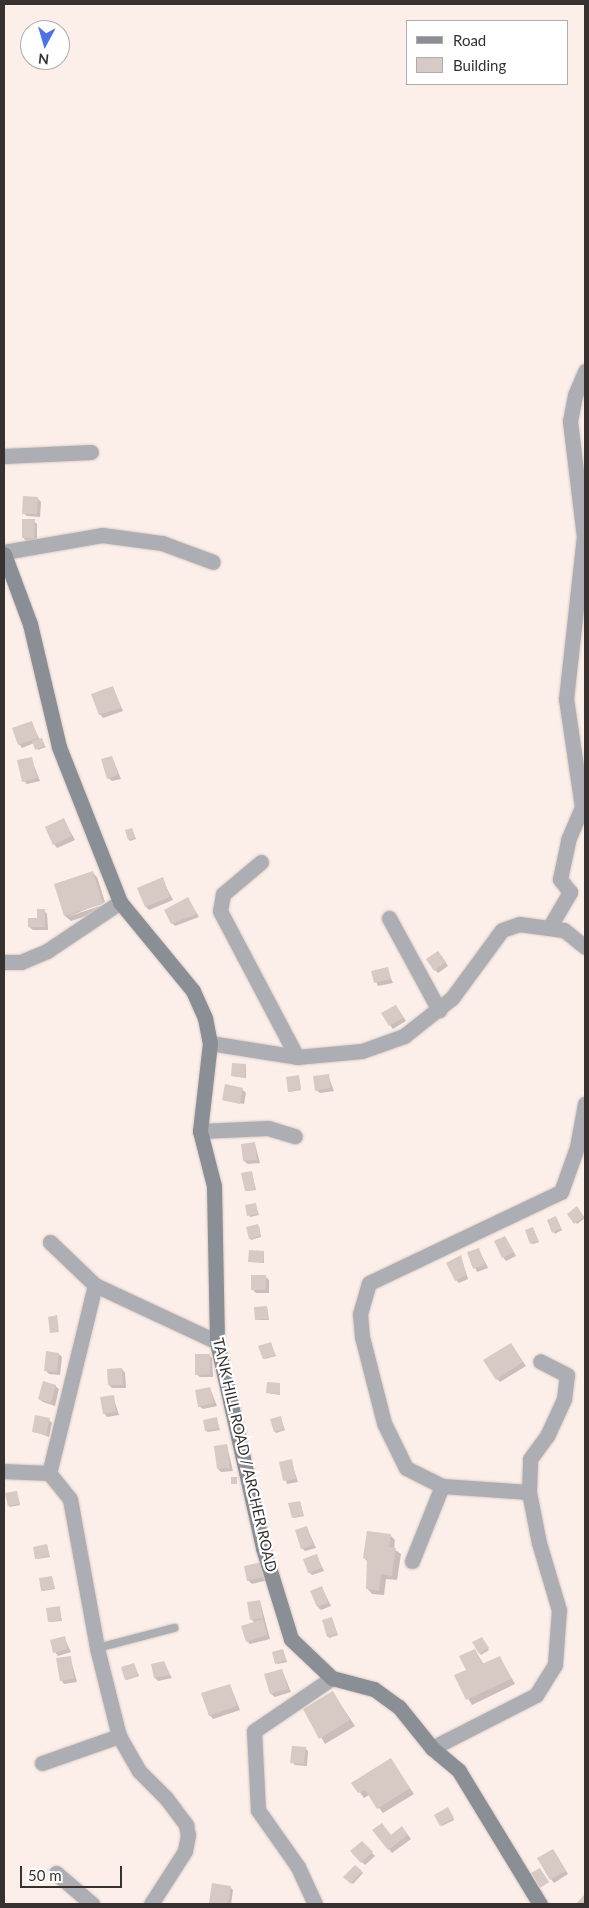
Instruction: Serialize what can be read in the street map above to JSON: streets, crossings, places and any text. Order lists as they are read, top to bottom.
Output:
{
  "streets": {
    "street": ["TANK HILL ROAD / ARCHER ROAD"]
  },
  "legend": ["Road", "Building"],
  "scale_bar": "50 m",
  "north": "bottom"
}
